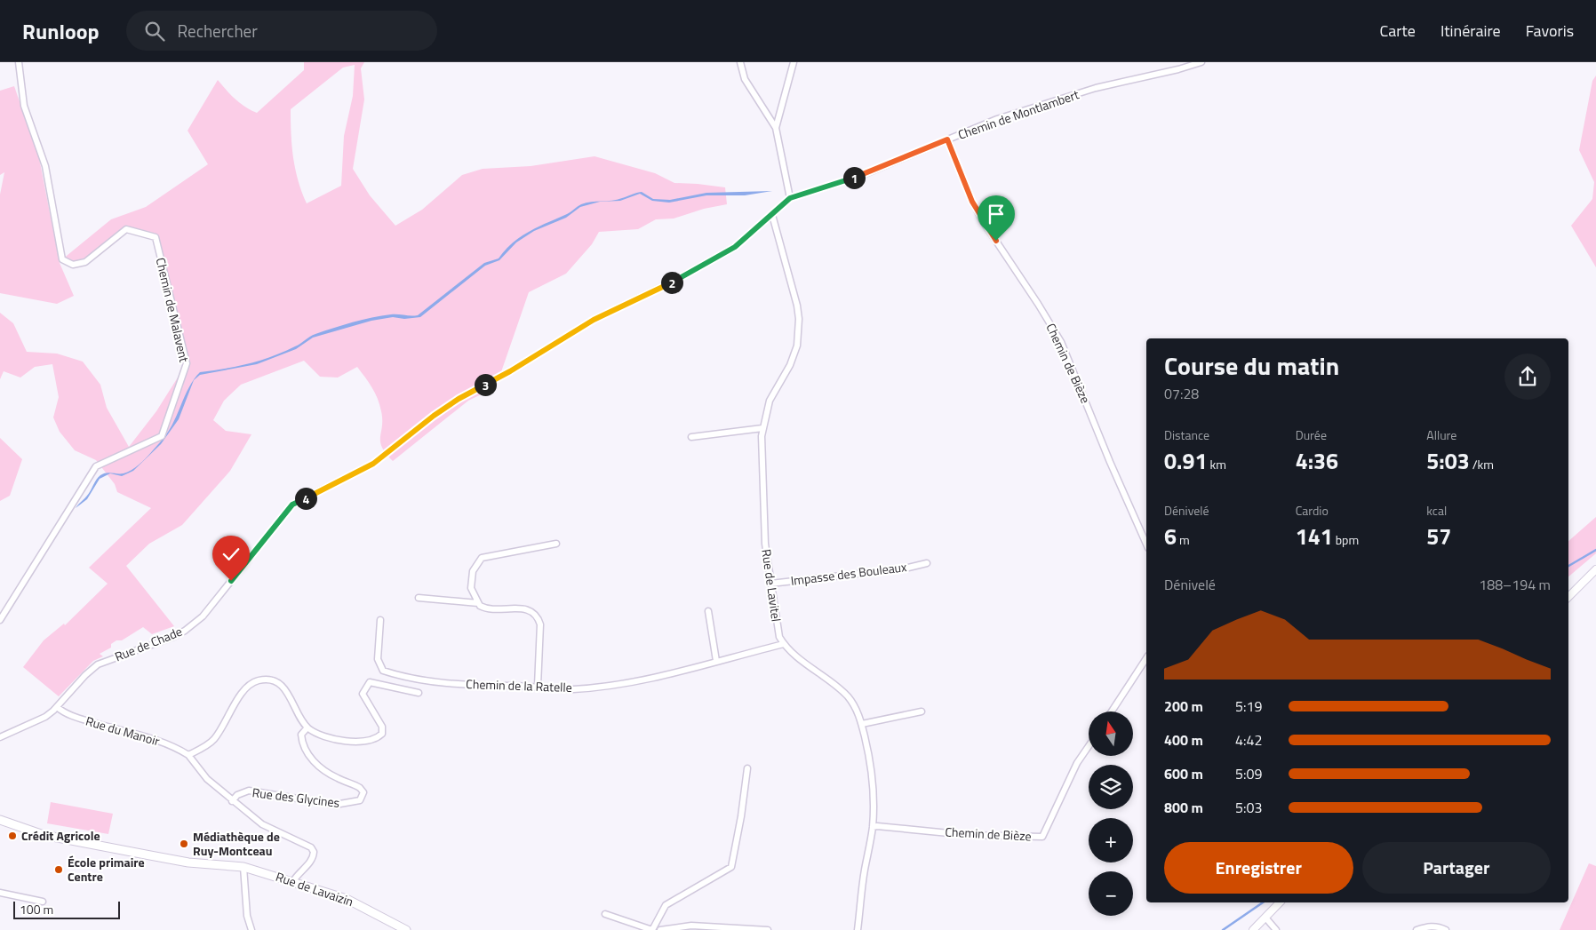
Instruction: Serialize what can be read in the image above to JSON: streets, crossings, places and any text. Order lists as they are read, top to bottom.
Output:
{
  "streets": {
    "main road": ["Rue de Lavaizin"],
    "street": [
      "Chemin de Montlambert",
      "Chemin de Malavent",
      "Chemin de Bièze",
      "Impasse des Bouleaux",
      "Rue de Lavitel",
      "Rue de Chade",
      "Chemin de la Ratelle",
      "Rue du Manoir",
      "Rue des Glycines"
    ]
  },
  "crossings": [
    ["Chemin de Montlambert", "Chemin de Bièze"],
    ["Chemin de Montlambert", "Rue de Chade"],
    ["Chemin de Bièze", "Rue de Lavitel"],
    ["Impasse des Bouleaux", "Rue de Lavitel"],
    ["Rue de Lavitel", "Rue de Chade"],
    ["Rue de Lavitel", "Chemin de la Ratelle"],
    ["Rue de Chade", "Rue du Manoir"]
  ],
  "places": ["Crédit Agricole", "Médiathèque de Ruy-Montceau", "École primaire Centre"],
  "scale_bar": "100 m",
  "north": "top",
  "page": {
    "header": "Runloop",
    "search": "Rechercher",
    "nav": ["Carte", "Itinéraire", "Favoris"],
    "pins": [
      "1",
      "2",
      "3",
      "4"
    ],
    "heading": ["Course du matin", "07:28"],
    "stats": [
      ["Distance", "0.91 km"],
      ["Durée", "4:36"],
      ["Allure", "5:03 /km"],
      ["Dénivelé", "6 m"],
      ["Cardio", "141 bpm"],
      ["kcal", "57"]
    ],
    "chart": ["Dénivelé", "188–194 m"],
    "list": [
      {
        "name": "200 m",
        "note": "5:19"
      },
      {
        "name": "400 m",
        "note": "4:42"
      },
      {
        "name": "600 m",
        "note": "5:09"
      },
      {
        "name": "800 m",
        "note": "5:03"
      }
    ],
    "map_buttons": ["+", "−"],
    "buttons": ["Enregistrer", "Partager"],
    "scale": "100 m"
  }
}
